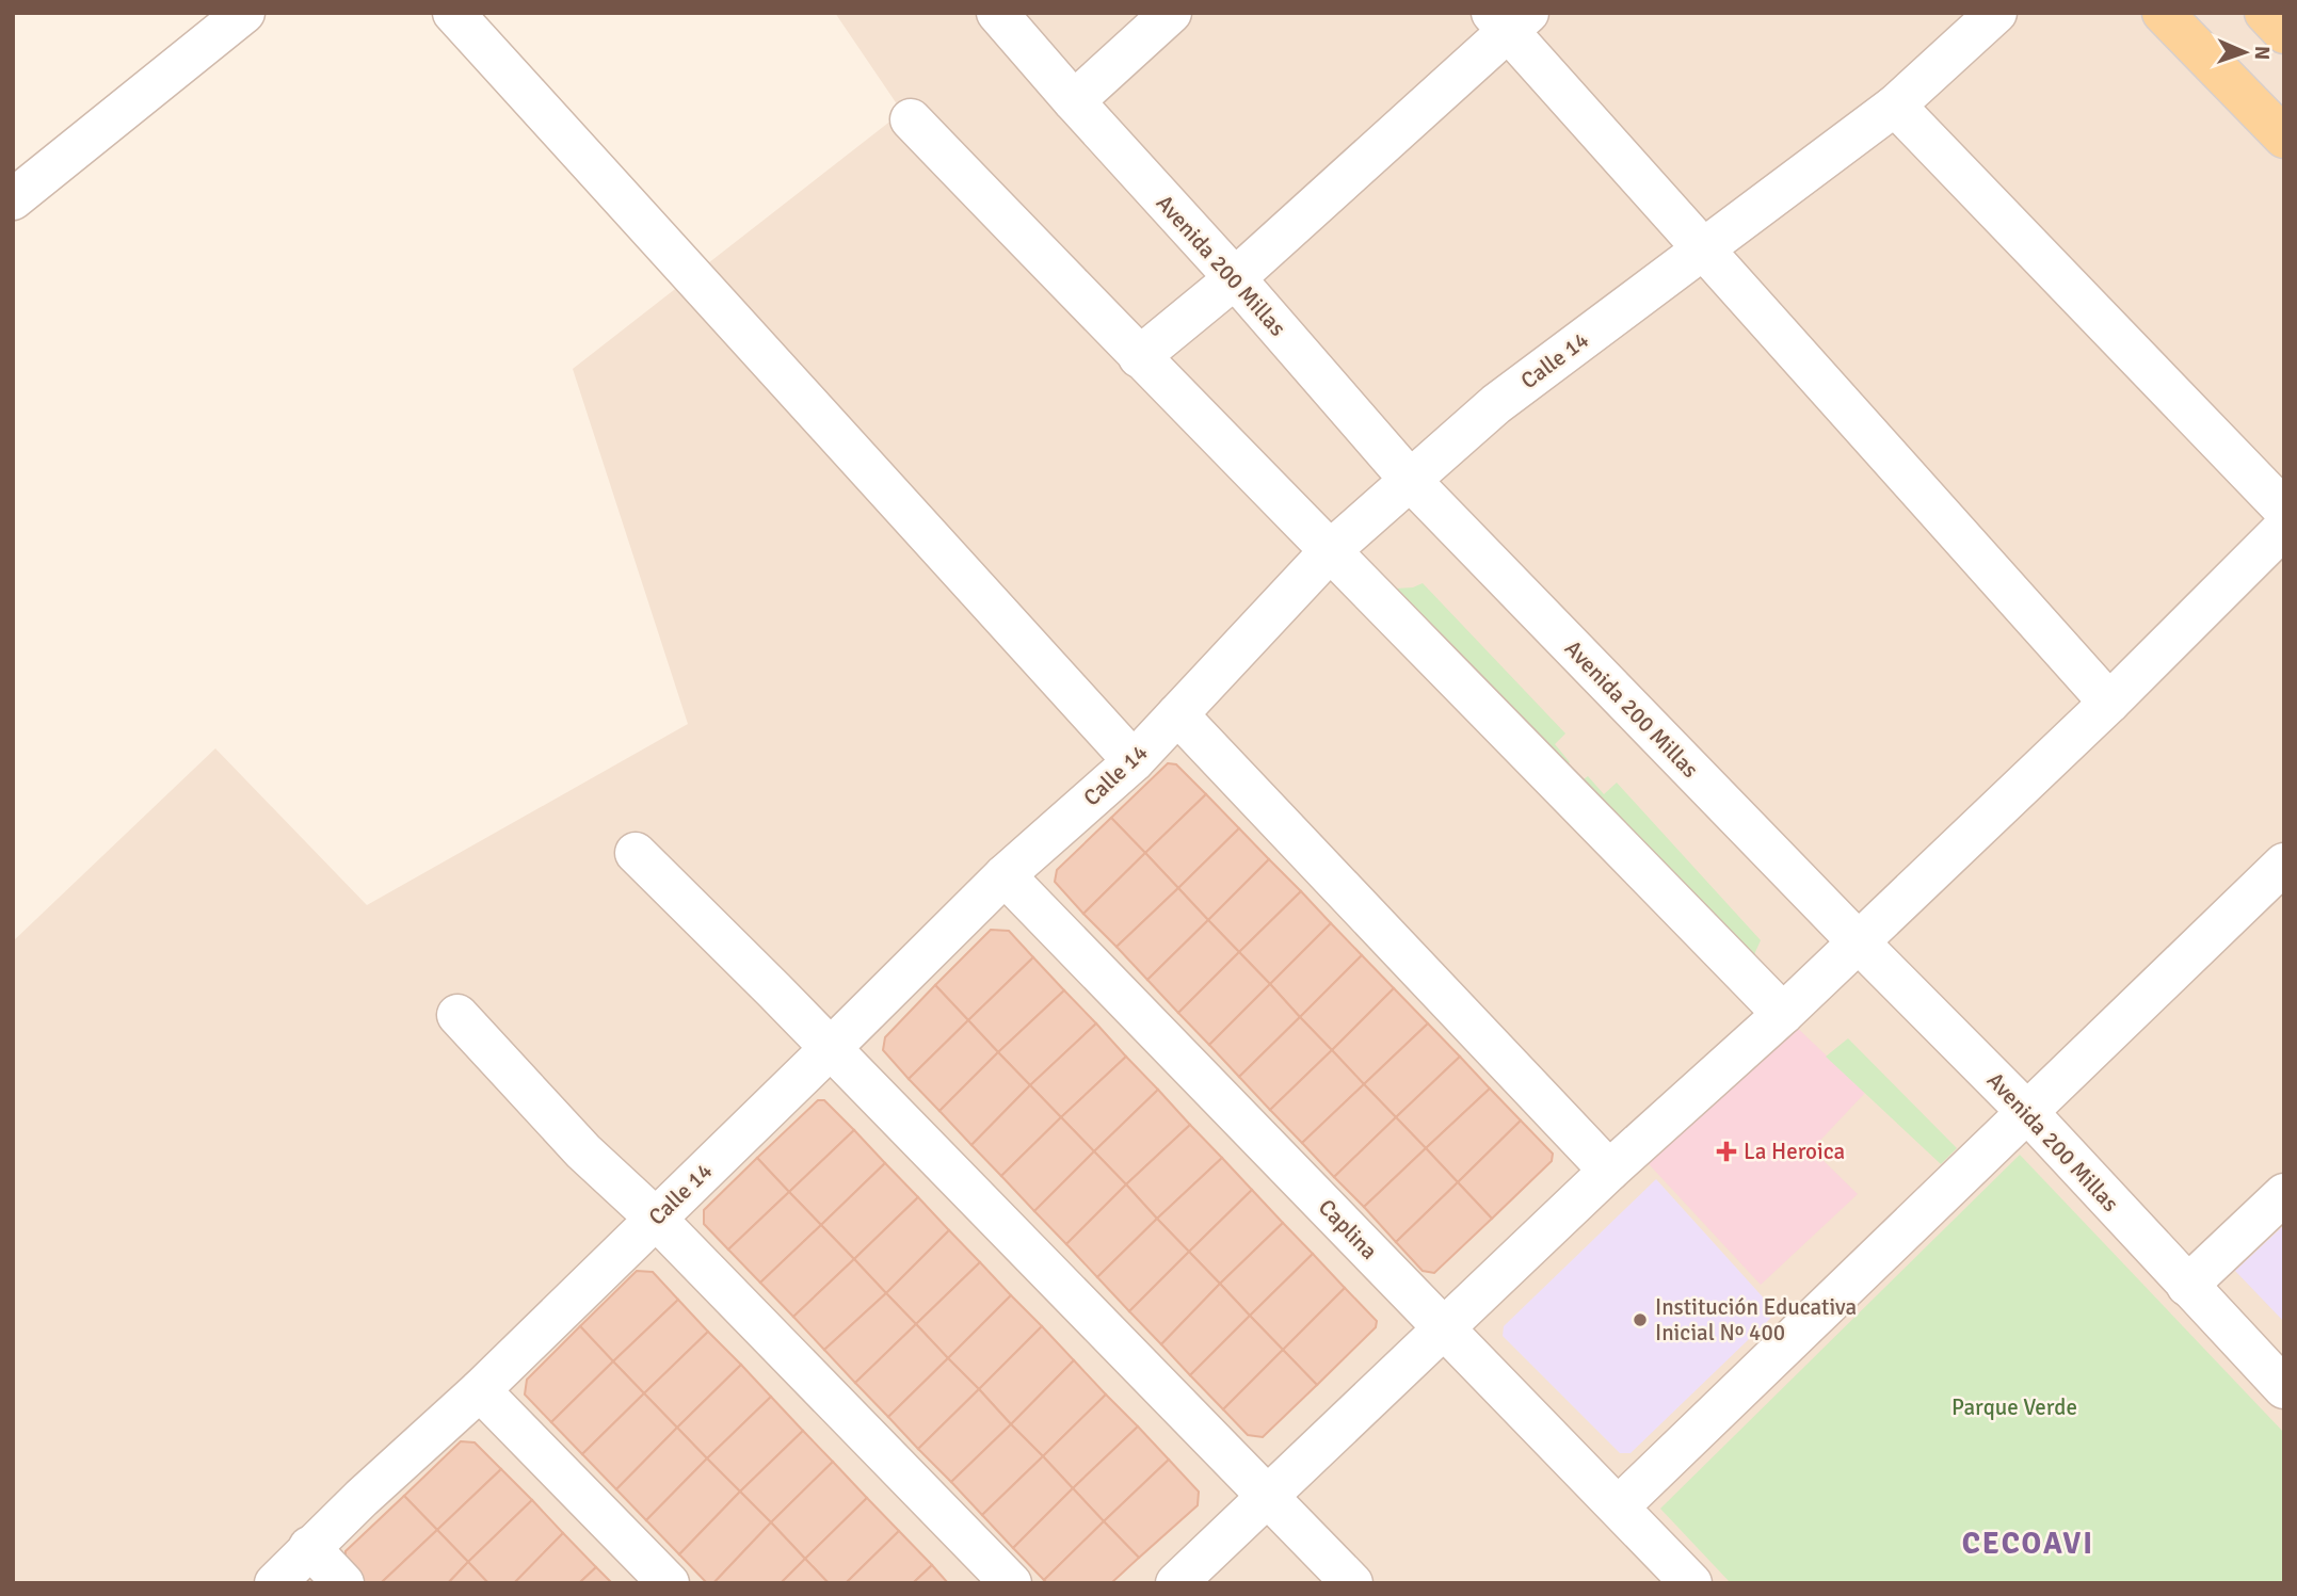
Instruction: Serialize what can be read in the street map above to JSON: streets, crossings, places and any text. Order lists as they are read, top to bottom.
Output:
{
  "streets": {
    "street": ["Avenida 200 Millas", "Calle 14", "Caplina"]
  },
  "crossings": [
    ["Avenida 200 Millas", "Calle 14"],
    ["Calle 14", "Caplina"]
  ],
  "districts": ["CECOAVI"],
  "parks": ["Parque Verde"],
  "places": {
    "health": ["La Heroica"],
    "other": ["Institución Educativa Inicial Nº 400"]
  },
  "north": "right"
}
